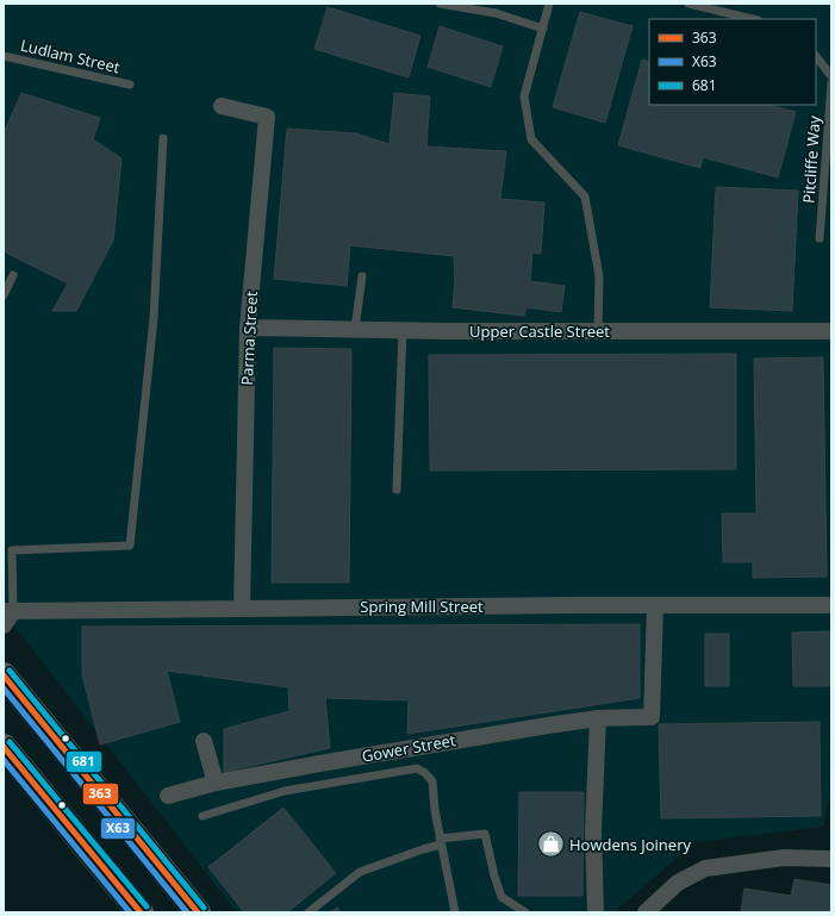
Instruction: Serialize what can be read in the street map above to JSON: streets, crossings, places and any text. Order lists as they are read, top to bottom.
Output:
{
  "streets": {
    "street": [
      "Upper Castle Street",
      "Parma Street",
      "Spring Mill Street",
      "Gower Street"
    ],
    "lane": ["Ludlam Street", "Pitcliffe Way"]
  },
  "crossings": [
    ["Upper Castle Street", "Parma Street"],
    ["Parma Street", "Spring Mill Street"],
    ["Spring Mill Street", "Gower Street"]
  ],
  "places": {
    "shop": ["Howdens Joinery"]
  },
  "lines": ["transit line 681", "transit line 363", "transit line X63"],
  "legend": ["363", "X63", "681"]
}
